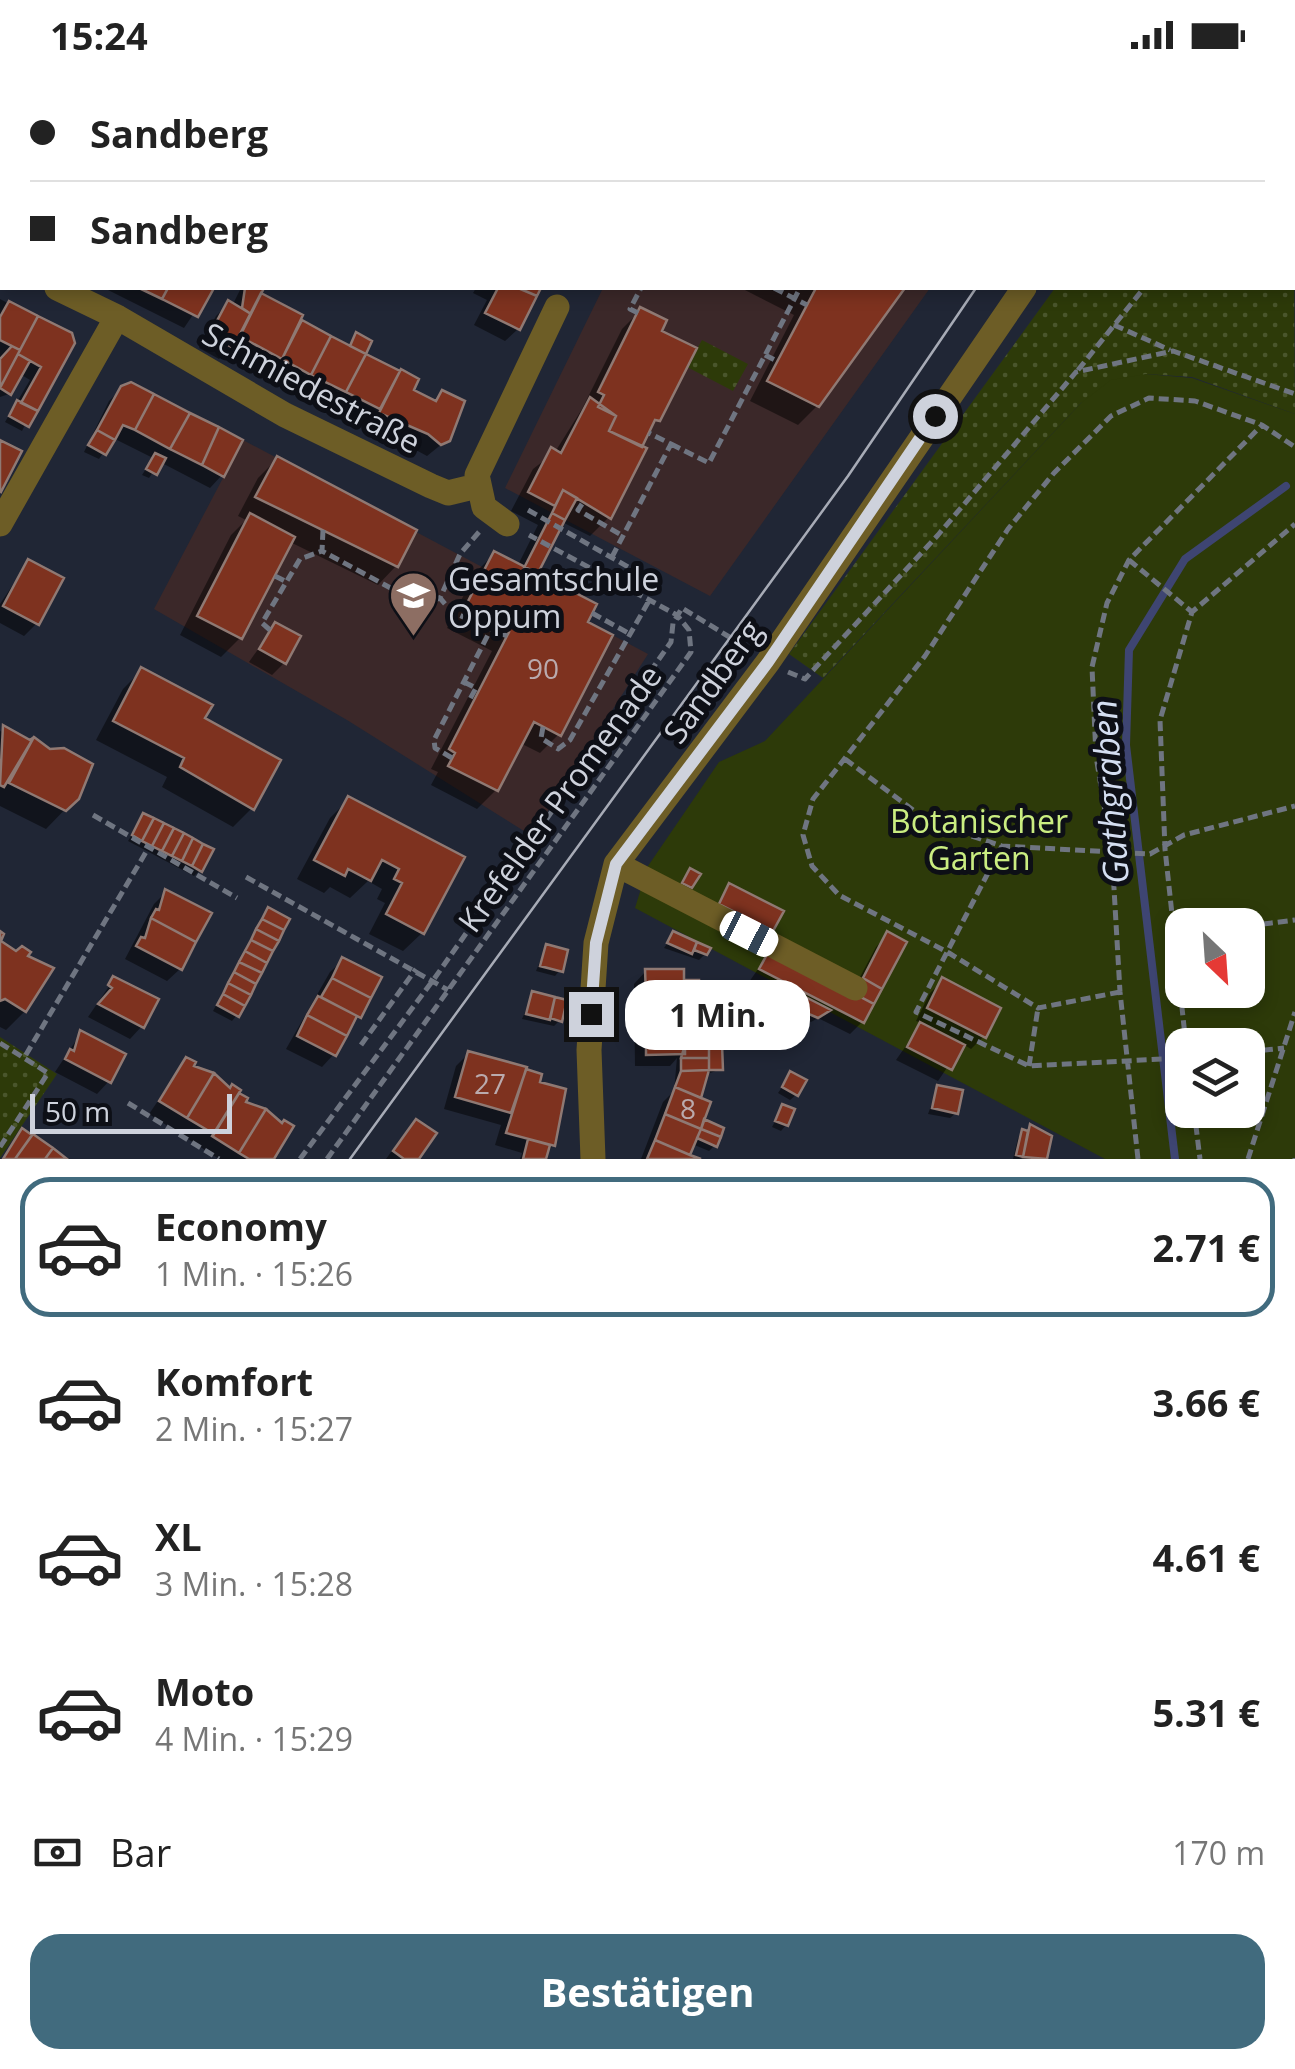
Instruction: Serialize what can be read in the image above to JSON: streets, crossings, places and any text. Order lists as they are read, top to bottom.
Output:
{
  "streets": {
    "street": ["Schmiedestraße", "Sandberg"],
    "path": ["Krefelder Promenade"]
  },
  "water": ["Gathgraben"],
  "parks": ["Botanischer Garten"],
  "places": {
    "school or university": ["Gesamtschule Oppum"]
  },
  "house_numbers": ["90", "27", "8"],
  "scale_bar": "50 m",
  "north": "bottom right",
  "page": {
    "status": "15:24",
    "banner": ["Sandberg", "Sandberg"],
    "bubble": "1 Min.",
    "scale": "50 m",
    "list": [
      {
        "name": "Economy",
        "note": "1 Min. · 15:26",
        "value": "2.71 €"
      },
      {
        "name": "Komfort",
        "note": "2 Min. · 15:27",
        "value": "3.66 €"
      },
      {
        "name": "XL",
        "note": "3 Min. · 15:28",
        "value": "4.61 €"
      },
      {
        "name": "Moto",
        "note": "4 Min. · 15:29",
        "value": "5.31 €"
      }
    ],
    "pay": ["Bar", "170 m"],
    "buttons": "Bestätigen"
  }
}
